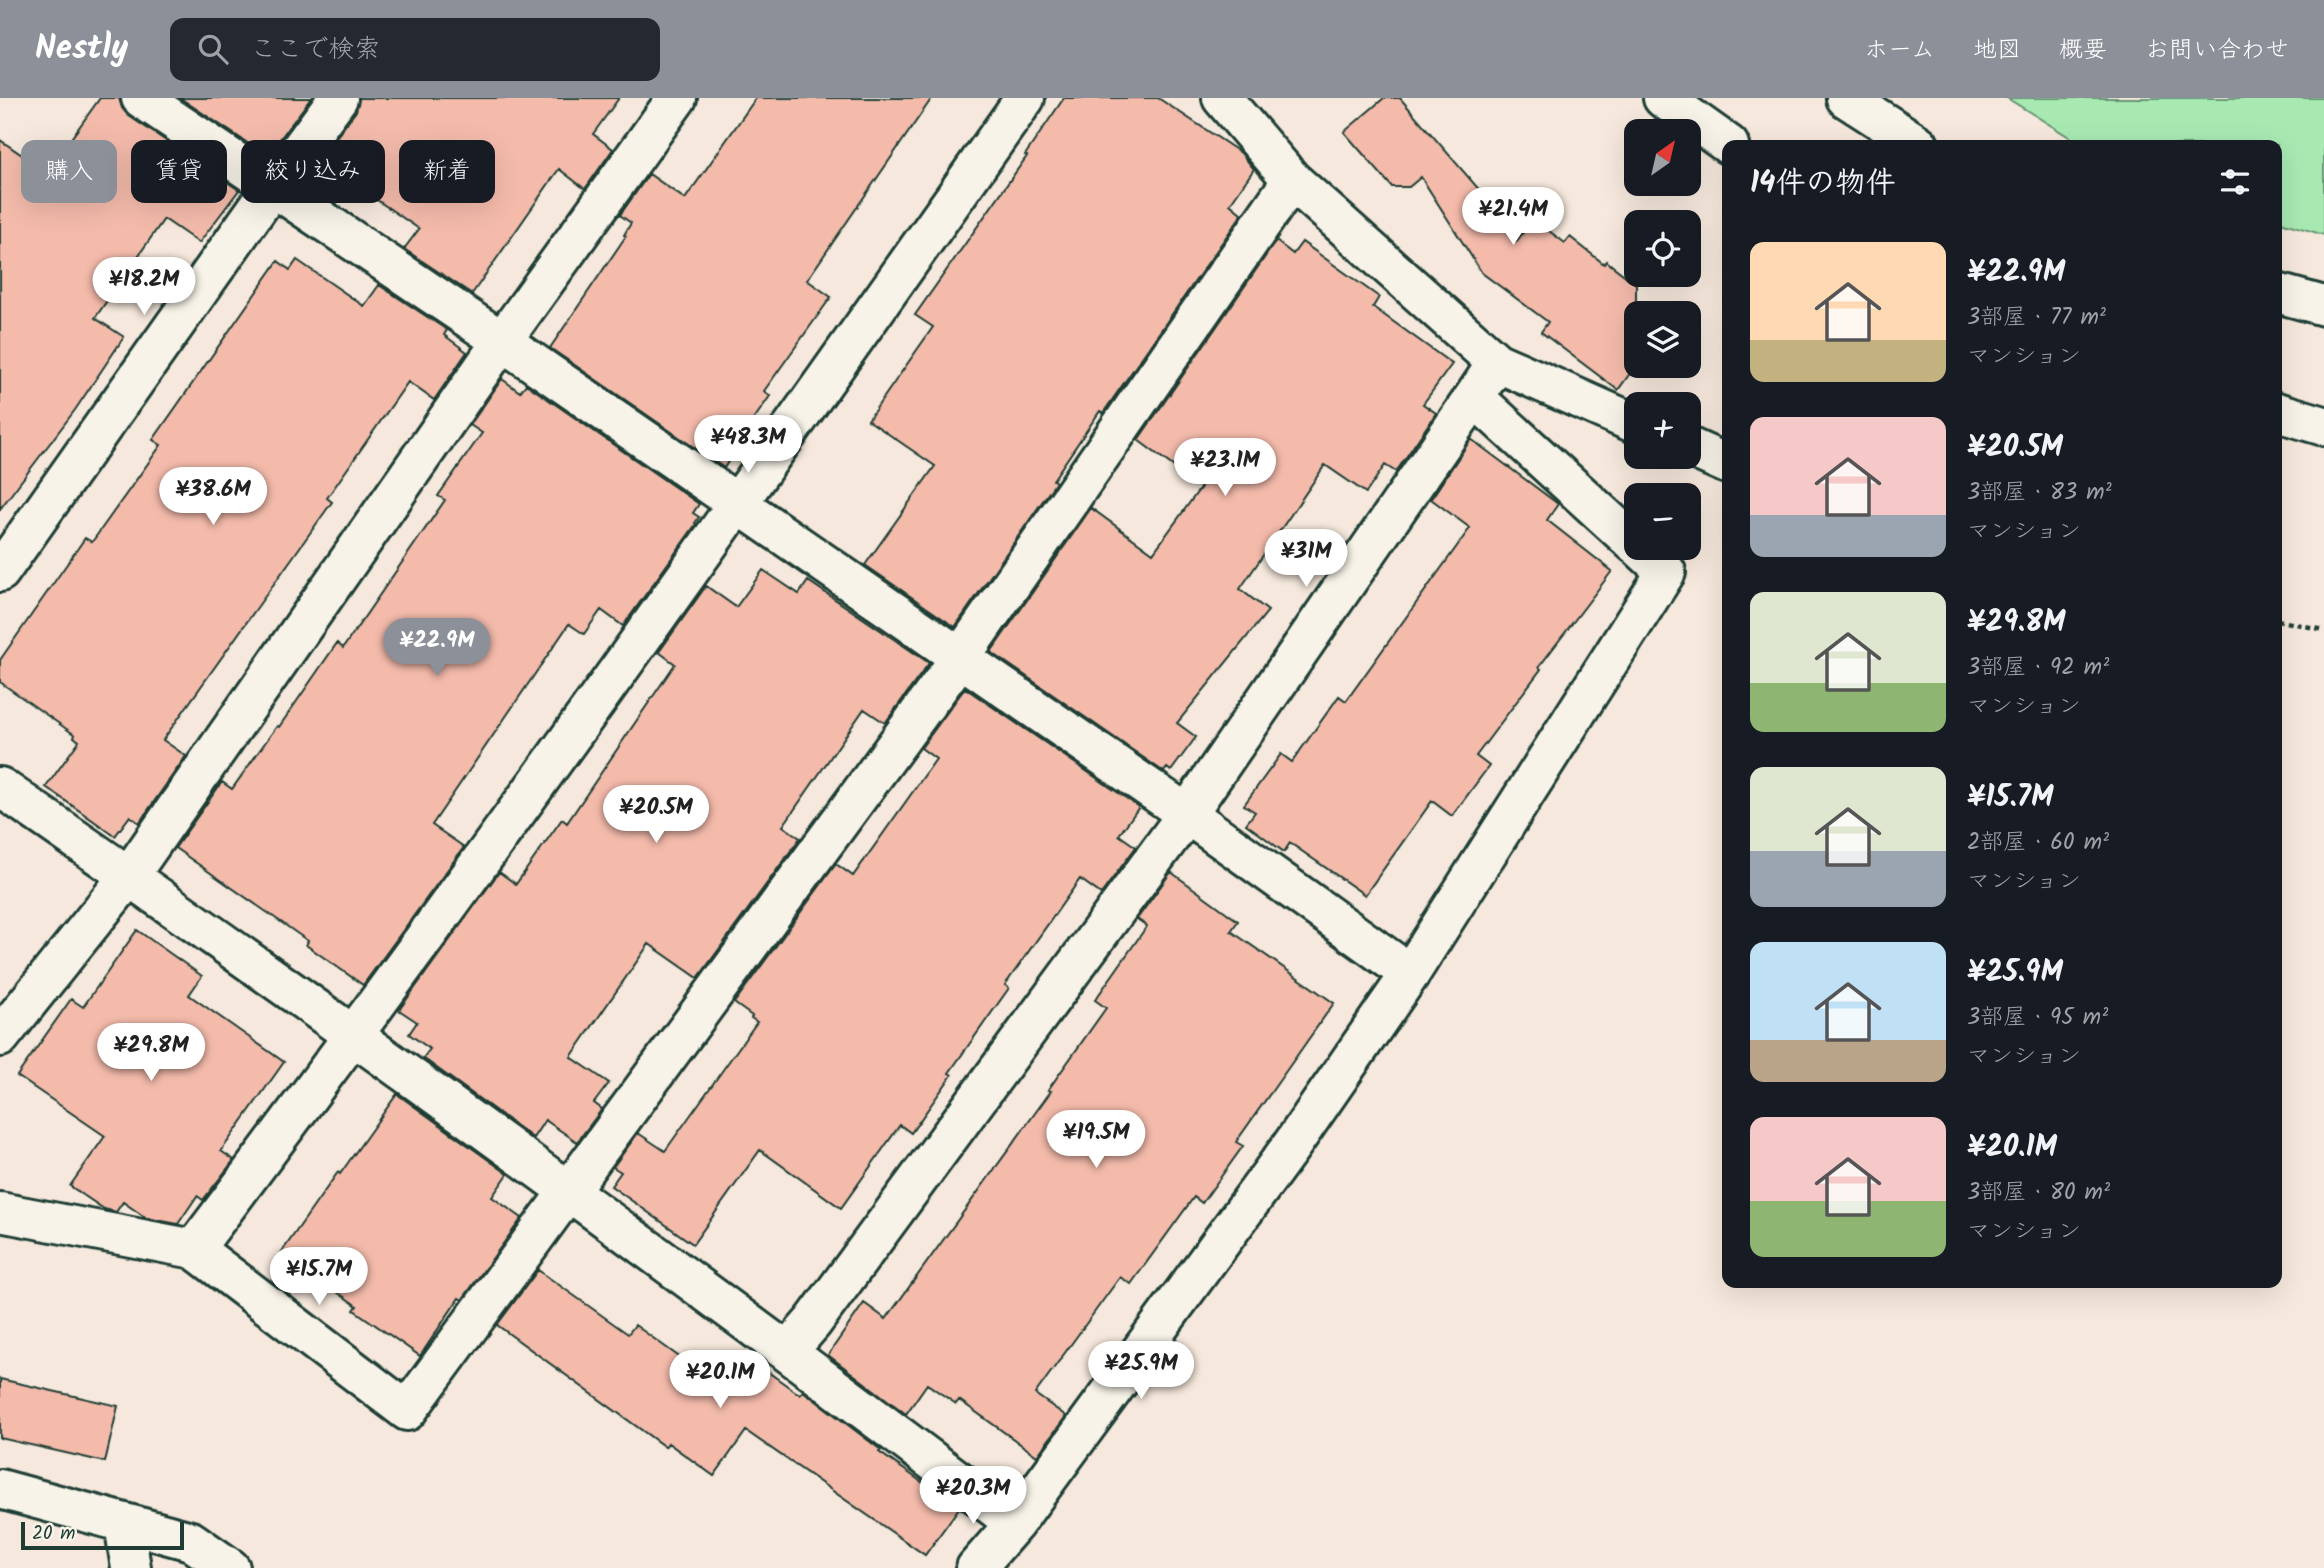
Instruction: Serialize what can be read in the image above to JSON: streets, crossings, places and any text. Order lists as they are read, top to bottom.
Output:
{
  "scale_bar": "20 m",
  "north": "top right",
  "page": {
    "header": "Nestly",
    "search": "ここで検索",
    "nav": [
      "ホーム",
      "地図",
      "概要",
      "お問い合わせ"
    ],
    "map_buttons": ["+", "−"],
    "chip": [
      "購入",
      "賃貸",
      "絞り込み",
      "新着"
    ],
    "heading": "14件の物件",
    "price": [
      "¥21.4M",
      "¥18.2M",
      "¥48.3M",
      "¥23.1M",
      "¥38.6M",
      "¥31M",
      "¥22.9M",
      "¥20.5M",
      "¥29.8M",
      "¥19.5M",
      "¥15.7M",
      "¥25.9M",
      "¥20.1M",
      "¥20.3M"
    ],
    "list": [
      {
        "name": "¥22.9M",
        "note": "3部屋 · 77 m² · マンション"
      },
      {
        "name": "¥20.5M",
        "note": "3部屋 · 83 m² · マンション"
      },
      {
        "name": "¥29.8M",
        "note": "3部屋 · 92 m² · マンション"
      },
      {
        "name": "¥15.7M",
        "note": "2部屋 · 60 m² · マンション"
      },
      {
        "name": "¥25.9M",
        "note": "3部屋 · 95 m² · マンション"
      },
      {
        "name": "¥20.1M",
        "note": "3部屋 · 80 m² · マンション"
      }
    ],
    "scale": "20 m"
  }
}
